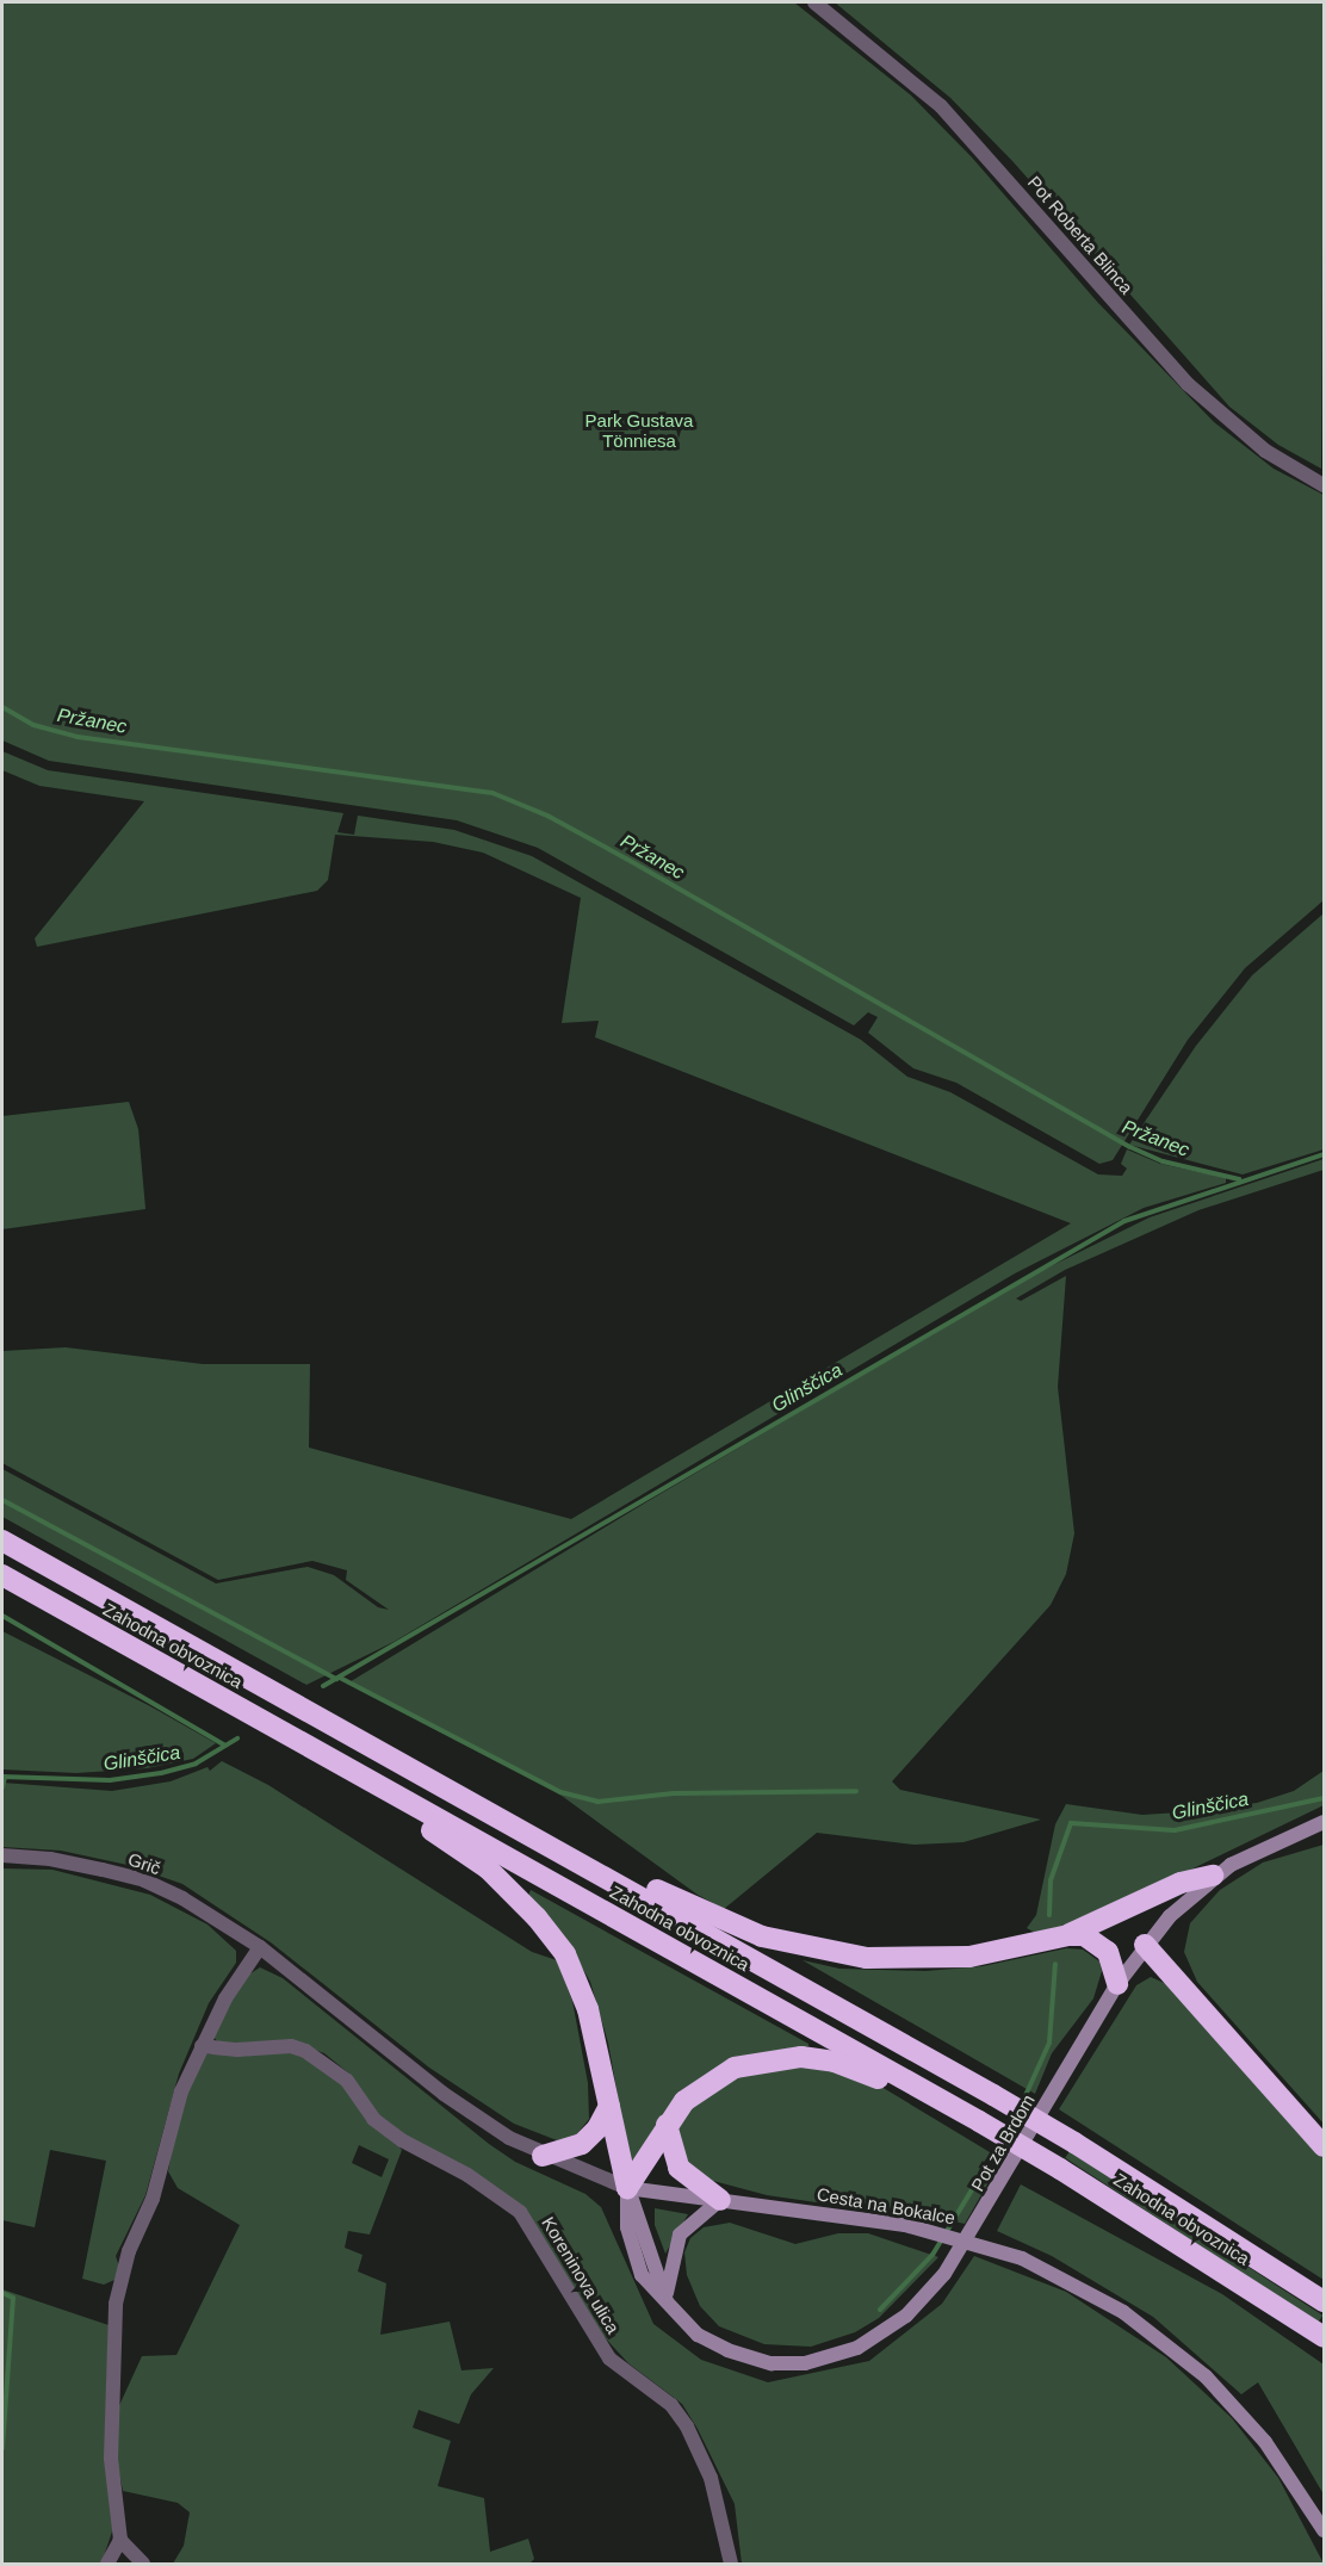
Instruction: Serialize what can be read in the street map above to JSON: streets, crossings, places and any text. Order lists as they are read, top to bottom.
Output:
{
  "streets": {
    "highway": ["Zahodna obvoznica"],
    "main road": ["Pot za Brdom", "Cesta na Bokalce"],
    "street": ["Pot Roberta Blinca", "Grič", "Koreninova ulica"]
  },
  "crossings": [
    ["Grič", "Cesta na Bokalce"]
  ],
  "water": ["Pržanec", "Glinščica"],
  "parks": ["Park Gustava Tönniesa"]
}
